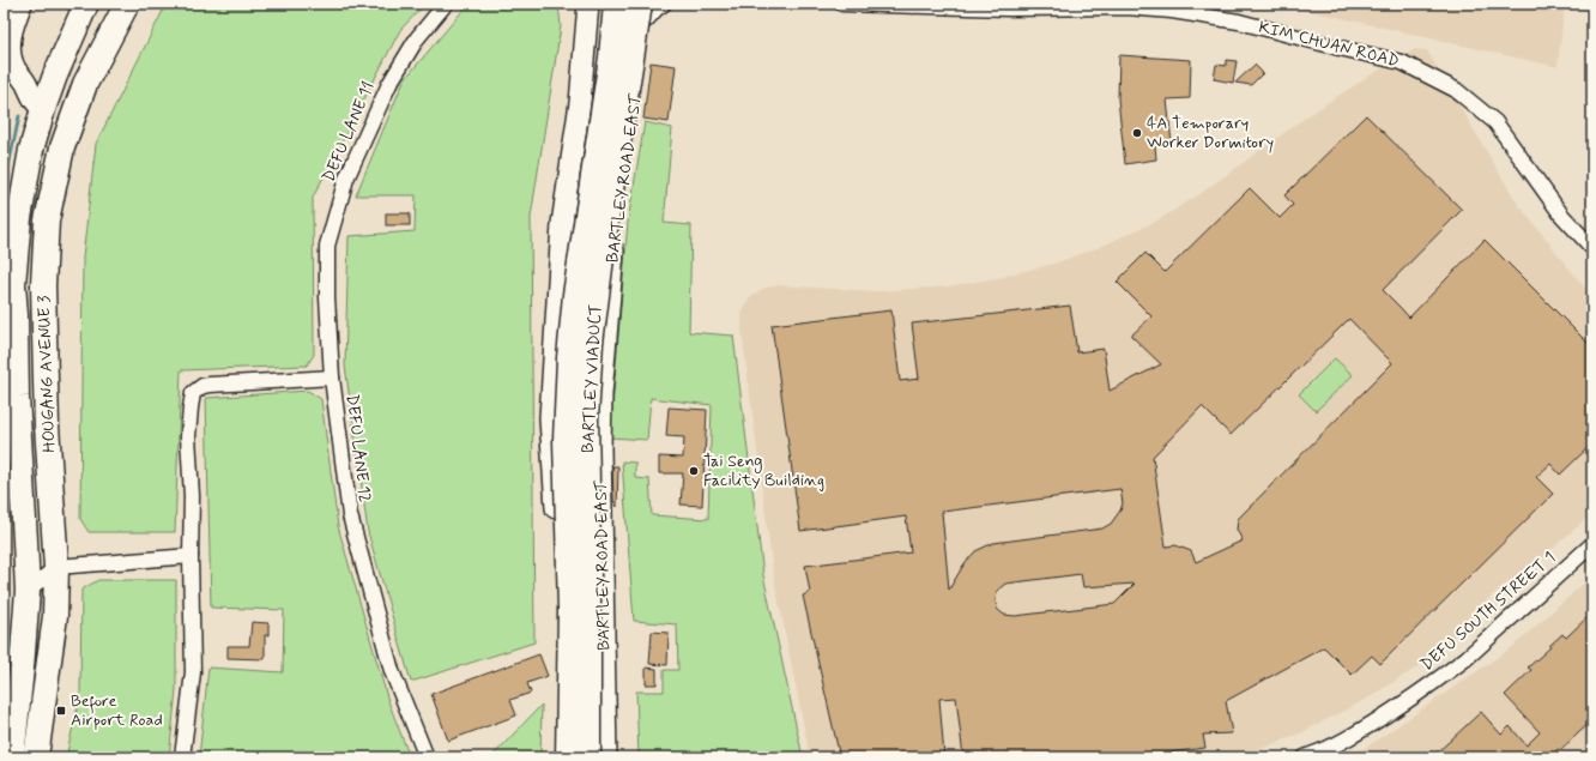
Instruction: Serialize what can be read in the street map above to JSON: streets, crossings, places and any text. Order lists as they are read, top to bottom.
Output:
{
  "streets": {
    "highway": ["HOUGANG AVENUE 3", "BARTLEY VIADUCT"],
    "main road": ["BARTLEY ROAD EAST"],
    "street": [
      "KIM CHUAN ROAD",
      "DEFU LANE 11",
      "DEFU LANE 12",
      "DEFU SOUTH STREET 1"
    ]
  },
  "crossings": [
    ["DEFU LANE 11", "DEFU LANE 12"],
    ["BARTLEY ROAD EAST", "BARTLEY VIADUCT"]
  ],
  "places": {
    "other": ["4A Temporary Worker Dormitory", "Tai Seng Facility Building"],
    "transit": ["Before Airport Road"]
  }
}
